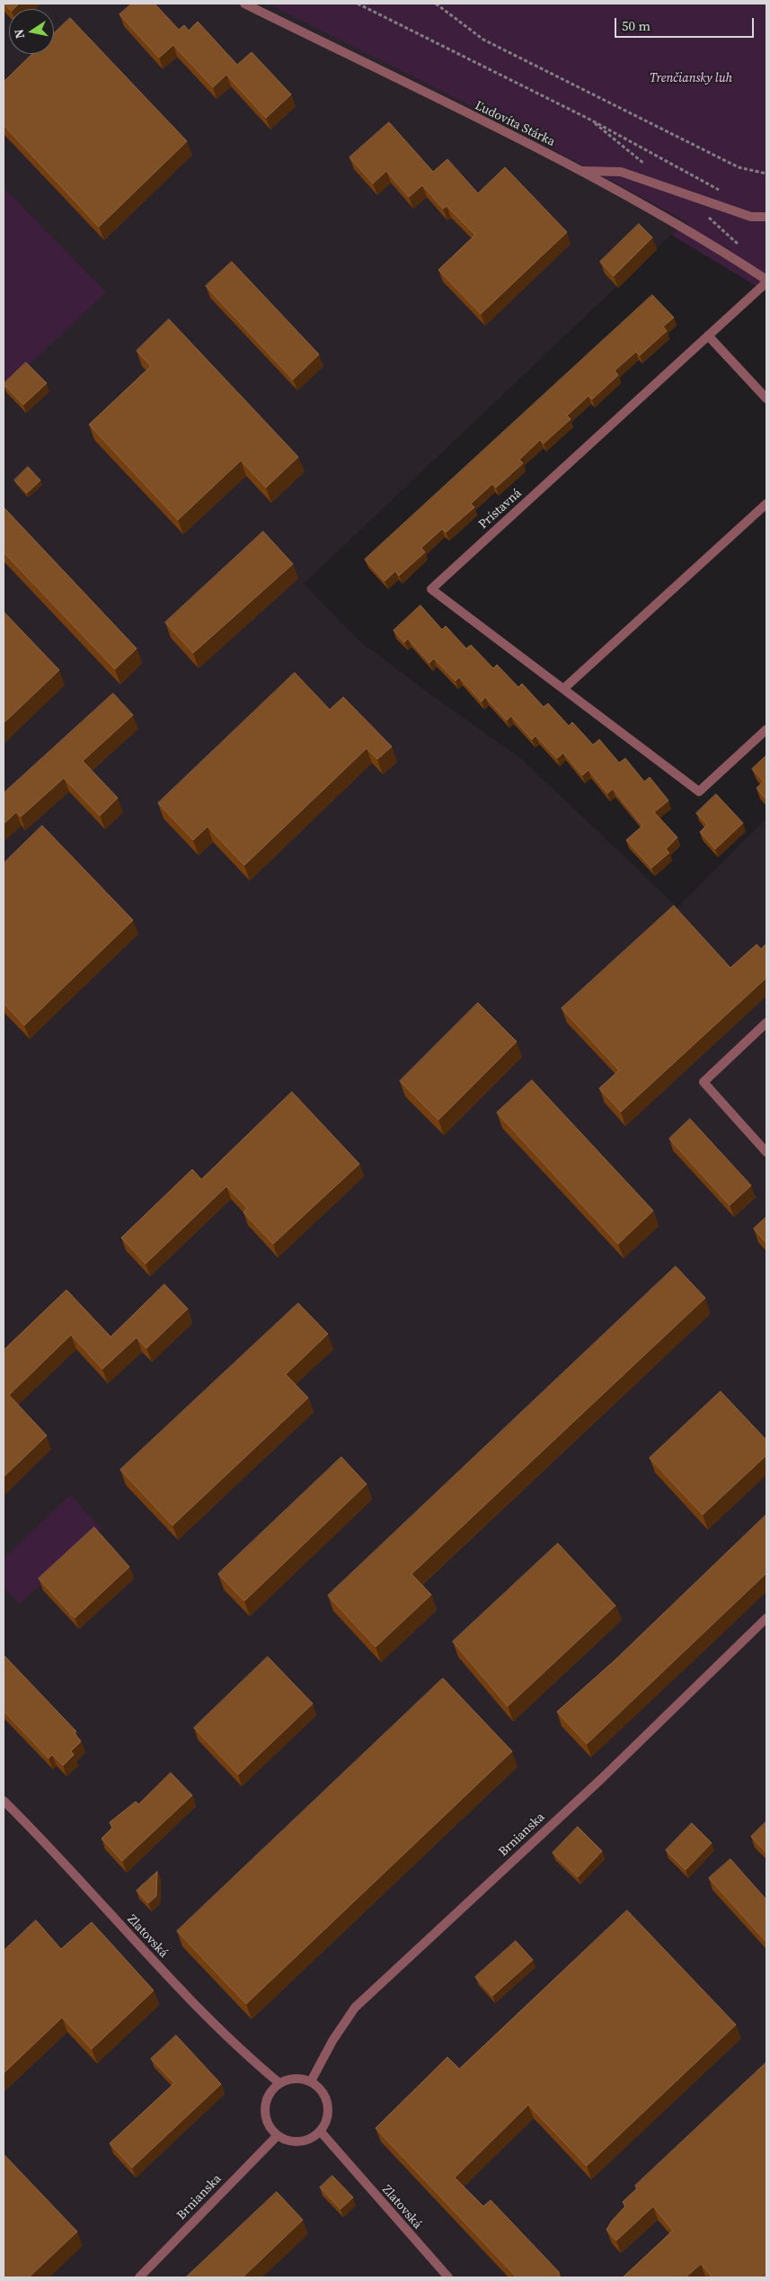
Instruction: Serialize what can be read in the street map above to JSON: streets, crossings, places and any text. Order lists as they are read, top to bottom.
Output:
{
  "streets": {
    "street": [
      "Ľudovíta Stárka",
      "Prístavná",
      "Brnianska",
      "Zlatovská"
    ]
  },
  "crossings": [
    ["Ľudovíta Stárka", "Prístavná"],
    ["Brnianska", "Zlatovská"]
  ],
  "parks": ["Trenčiansky luh"],
  "scale_bar": "50 m",
  "north": "left"
}
